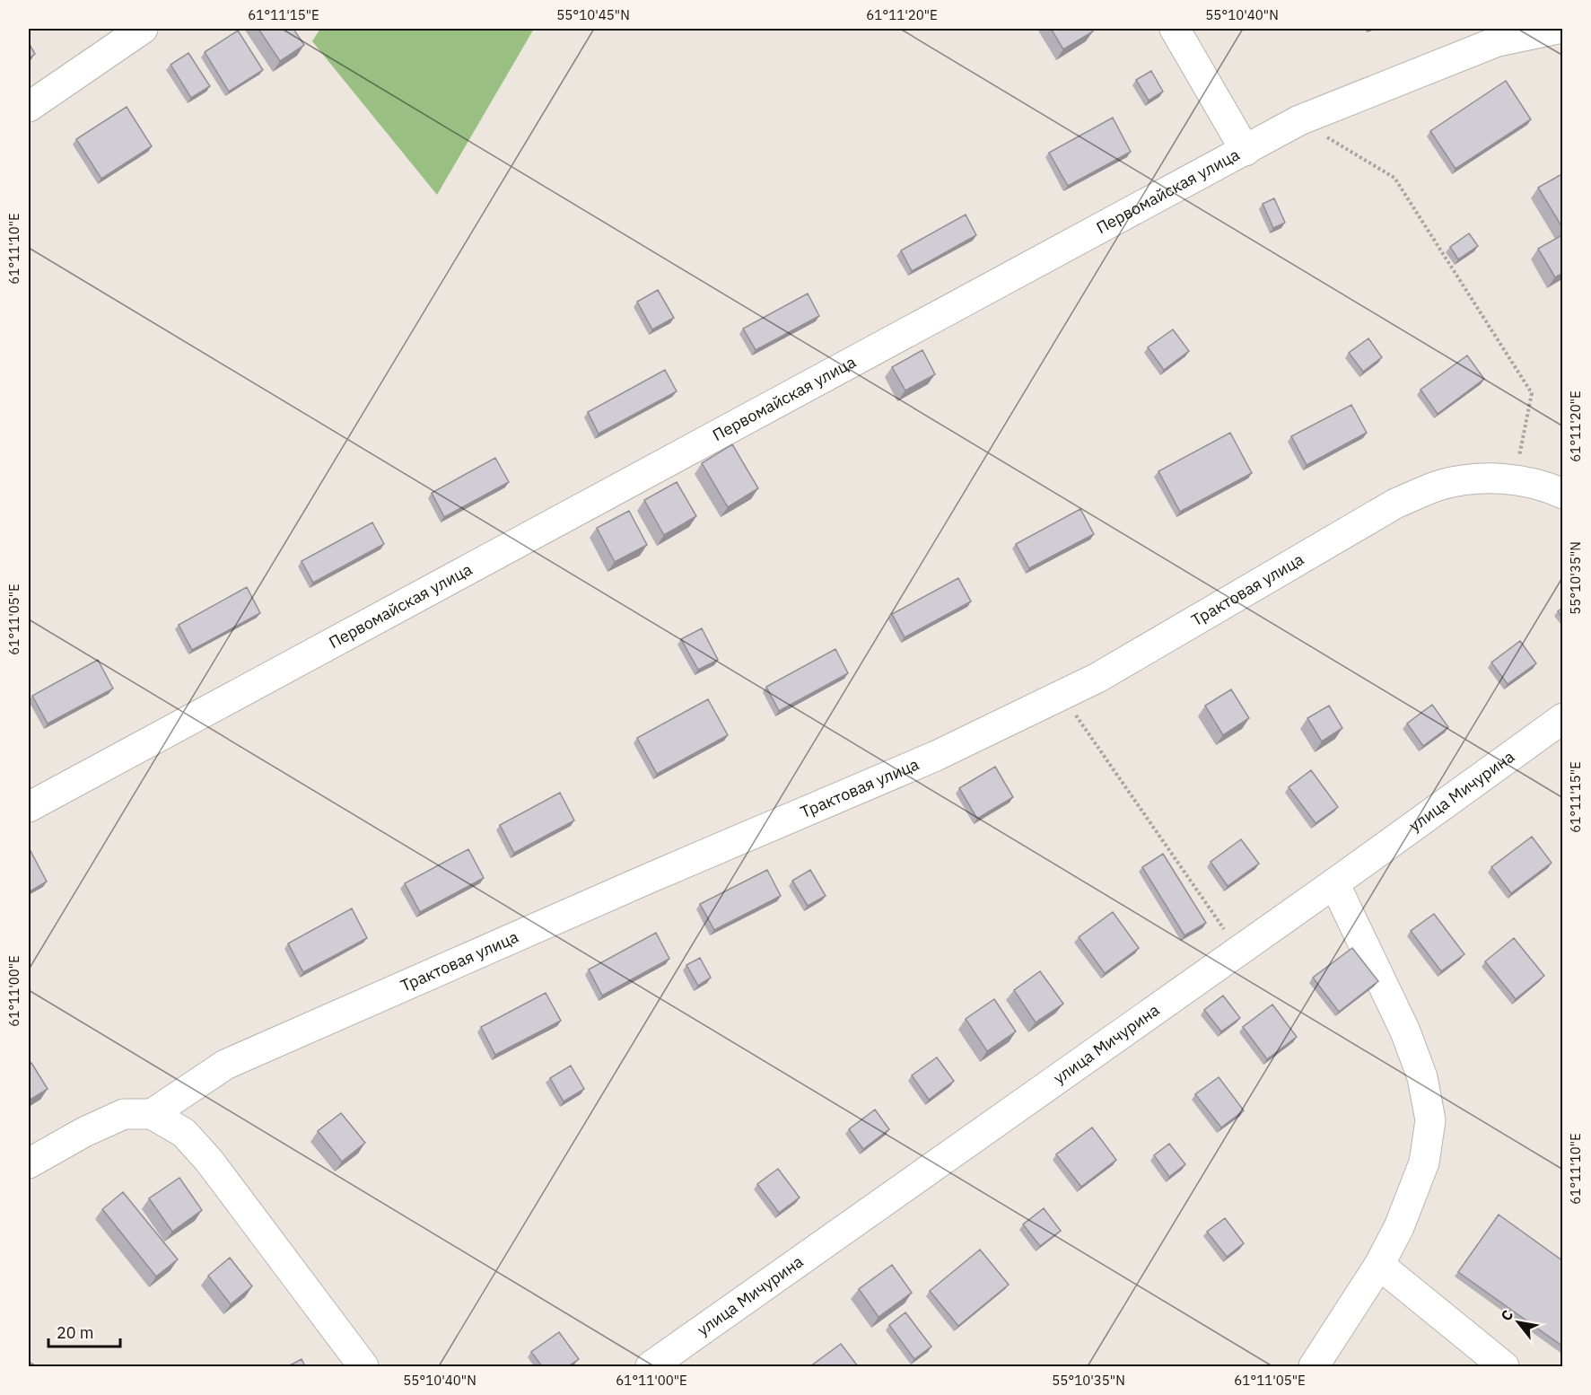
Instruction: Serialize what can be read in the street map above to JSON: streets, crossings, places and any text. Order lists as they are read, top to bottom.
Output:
{
  "streets": {
    "street": ["Первомайская улица", "Трактовая улица", "улица Мичурина"]
  },
  "scale_bar": "20 m",
  "north": "top left",
  "coordinates": [
    "61°11'15\"E",
    "55°10'45\"N",
    "61°11'20\"E",
    "55°10'40\"N",
    "61°11'10\"E",
    "55°10'35\"N",
    "61°11'05\"E",
    "61°11'00\"E"
  ]
}
